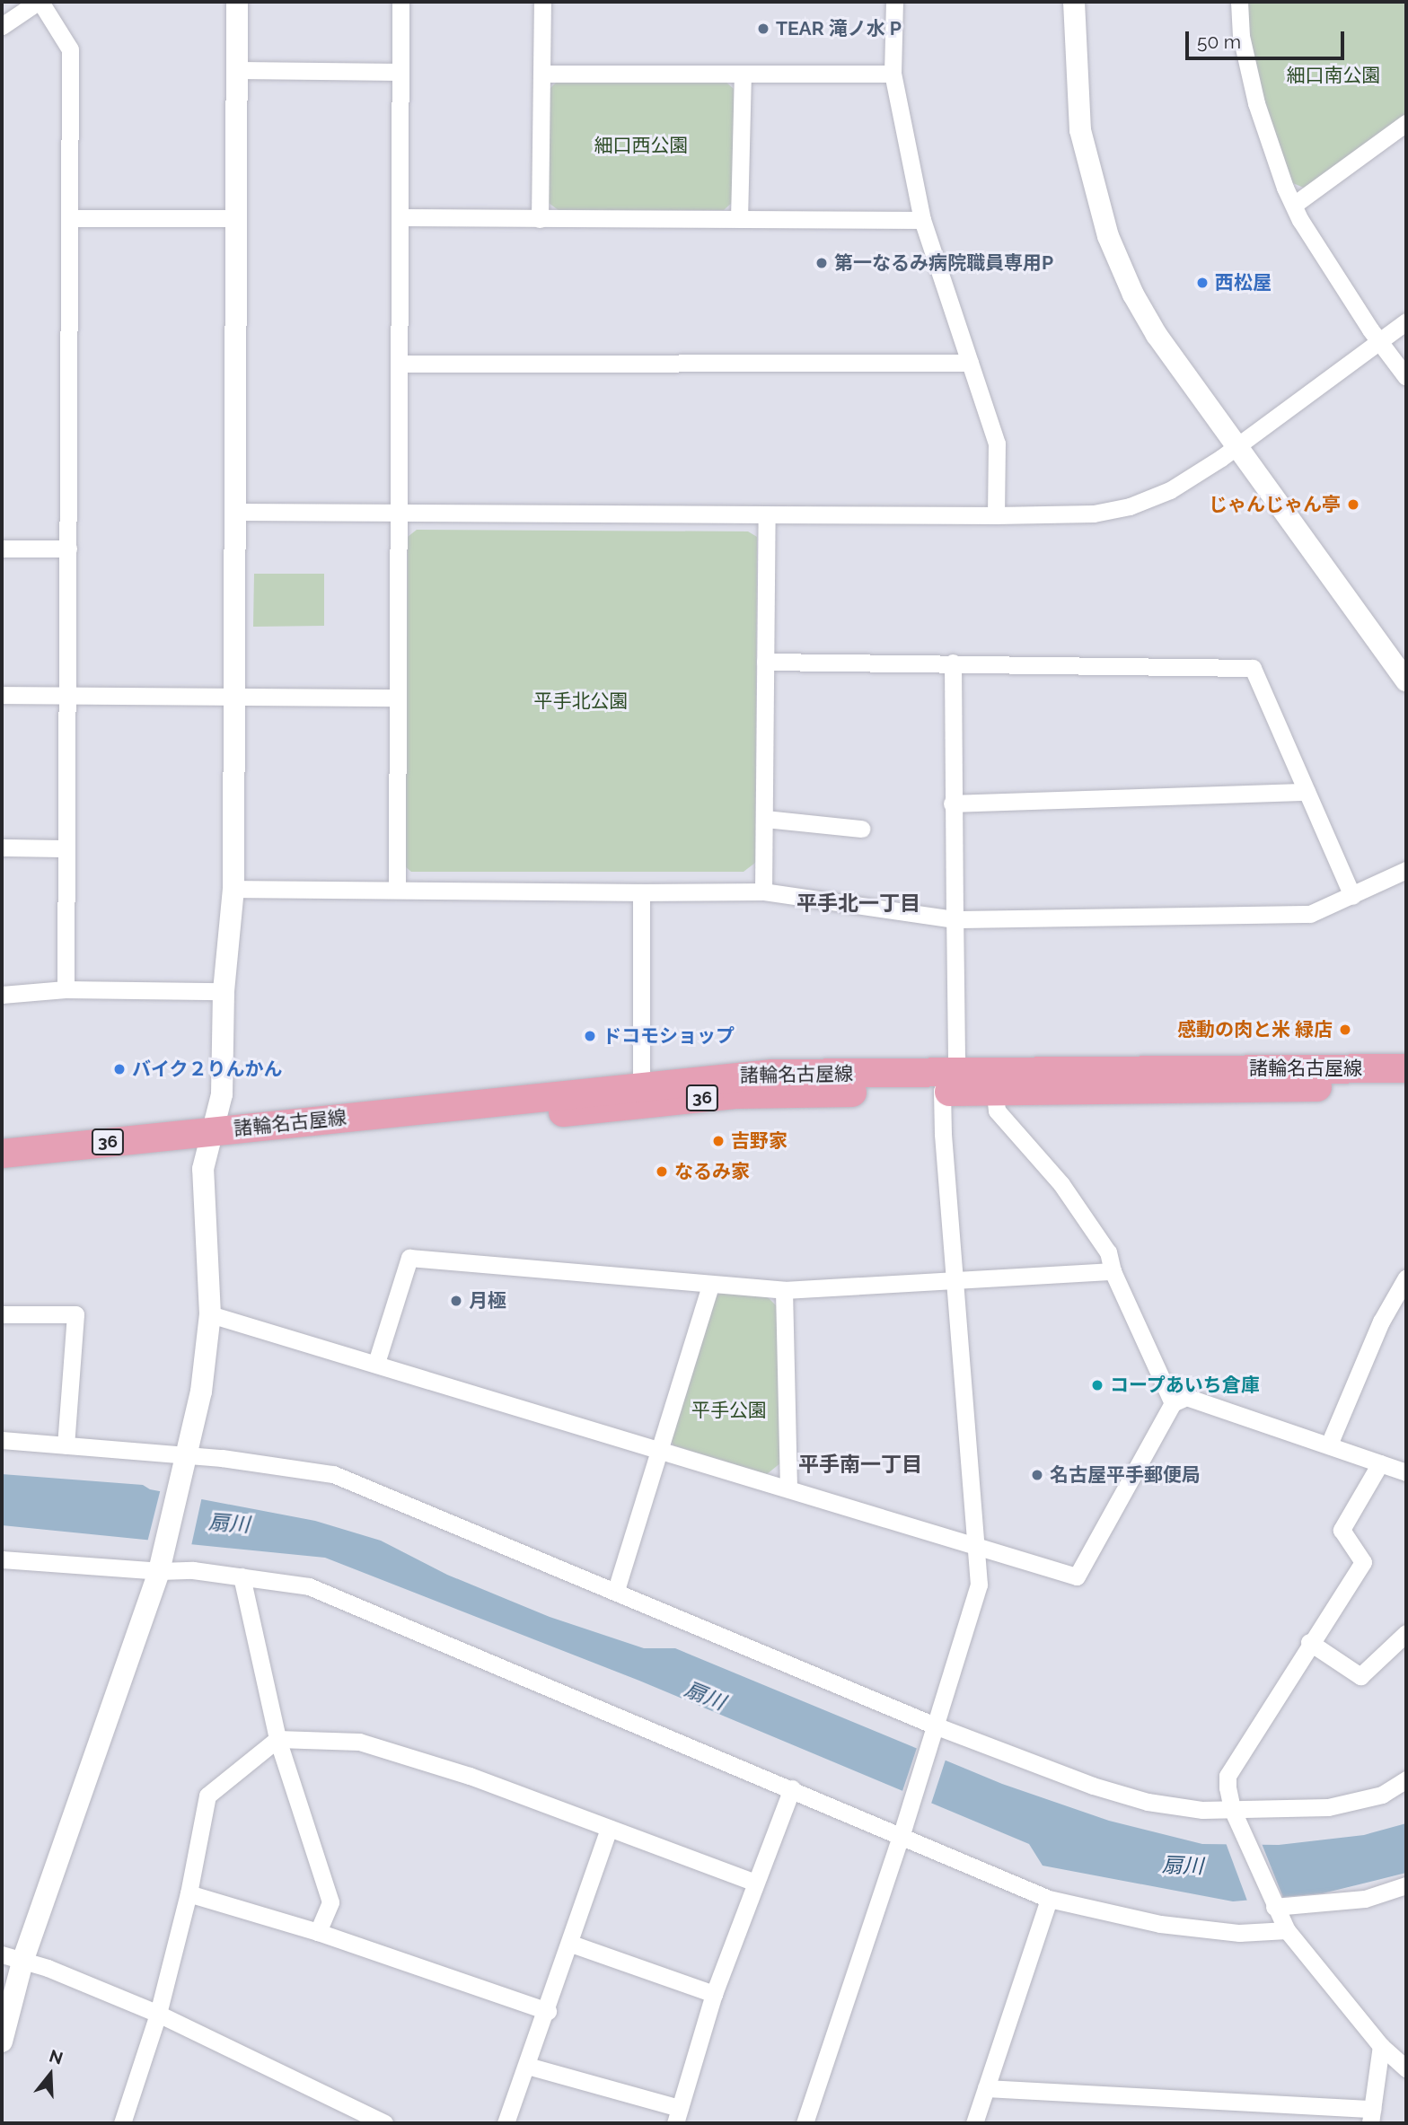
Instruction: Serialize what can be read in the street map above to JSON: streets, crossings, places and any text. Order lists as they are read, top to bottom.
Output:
{
  "streets": {
    "main road": ["諸輪名古屋線", "36"]
  },
  "districts": ["平手北一丁目", "平手南一丁目"],
  "water": ["扇川"],
  "parks": [
    "細口南公園",
    "細口西公園",
    "平手北公園",
    "平手公園"
  ],
  "places": [
    "TEAR 滝ノ水 P",
    "第一なるみ病院職員専用P",
    "西松屋",
    "じゃんじゃん亭",
    "感動の肉と米 緑店",
    "ドコモショップ",
    "バイク２りんかん",
    "吉野家",
    "なるみ家",
    "月極",
    "コープあいち倉庫",
    "名古屋平手郵便局"
  ],
  "scale_bar": "50 m",
  "north": "top"
}
